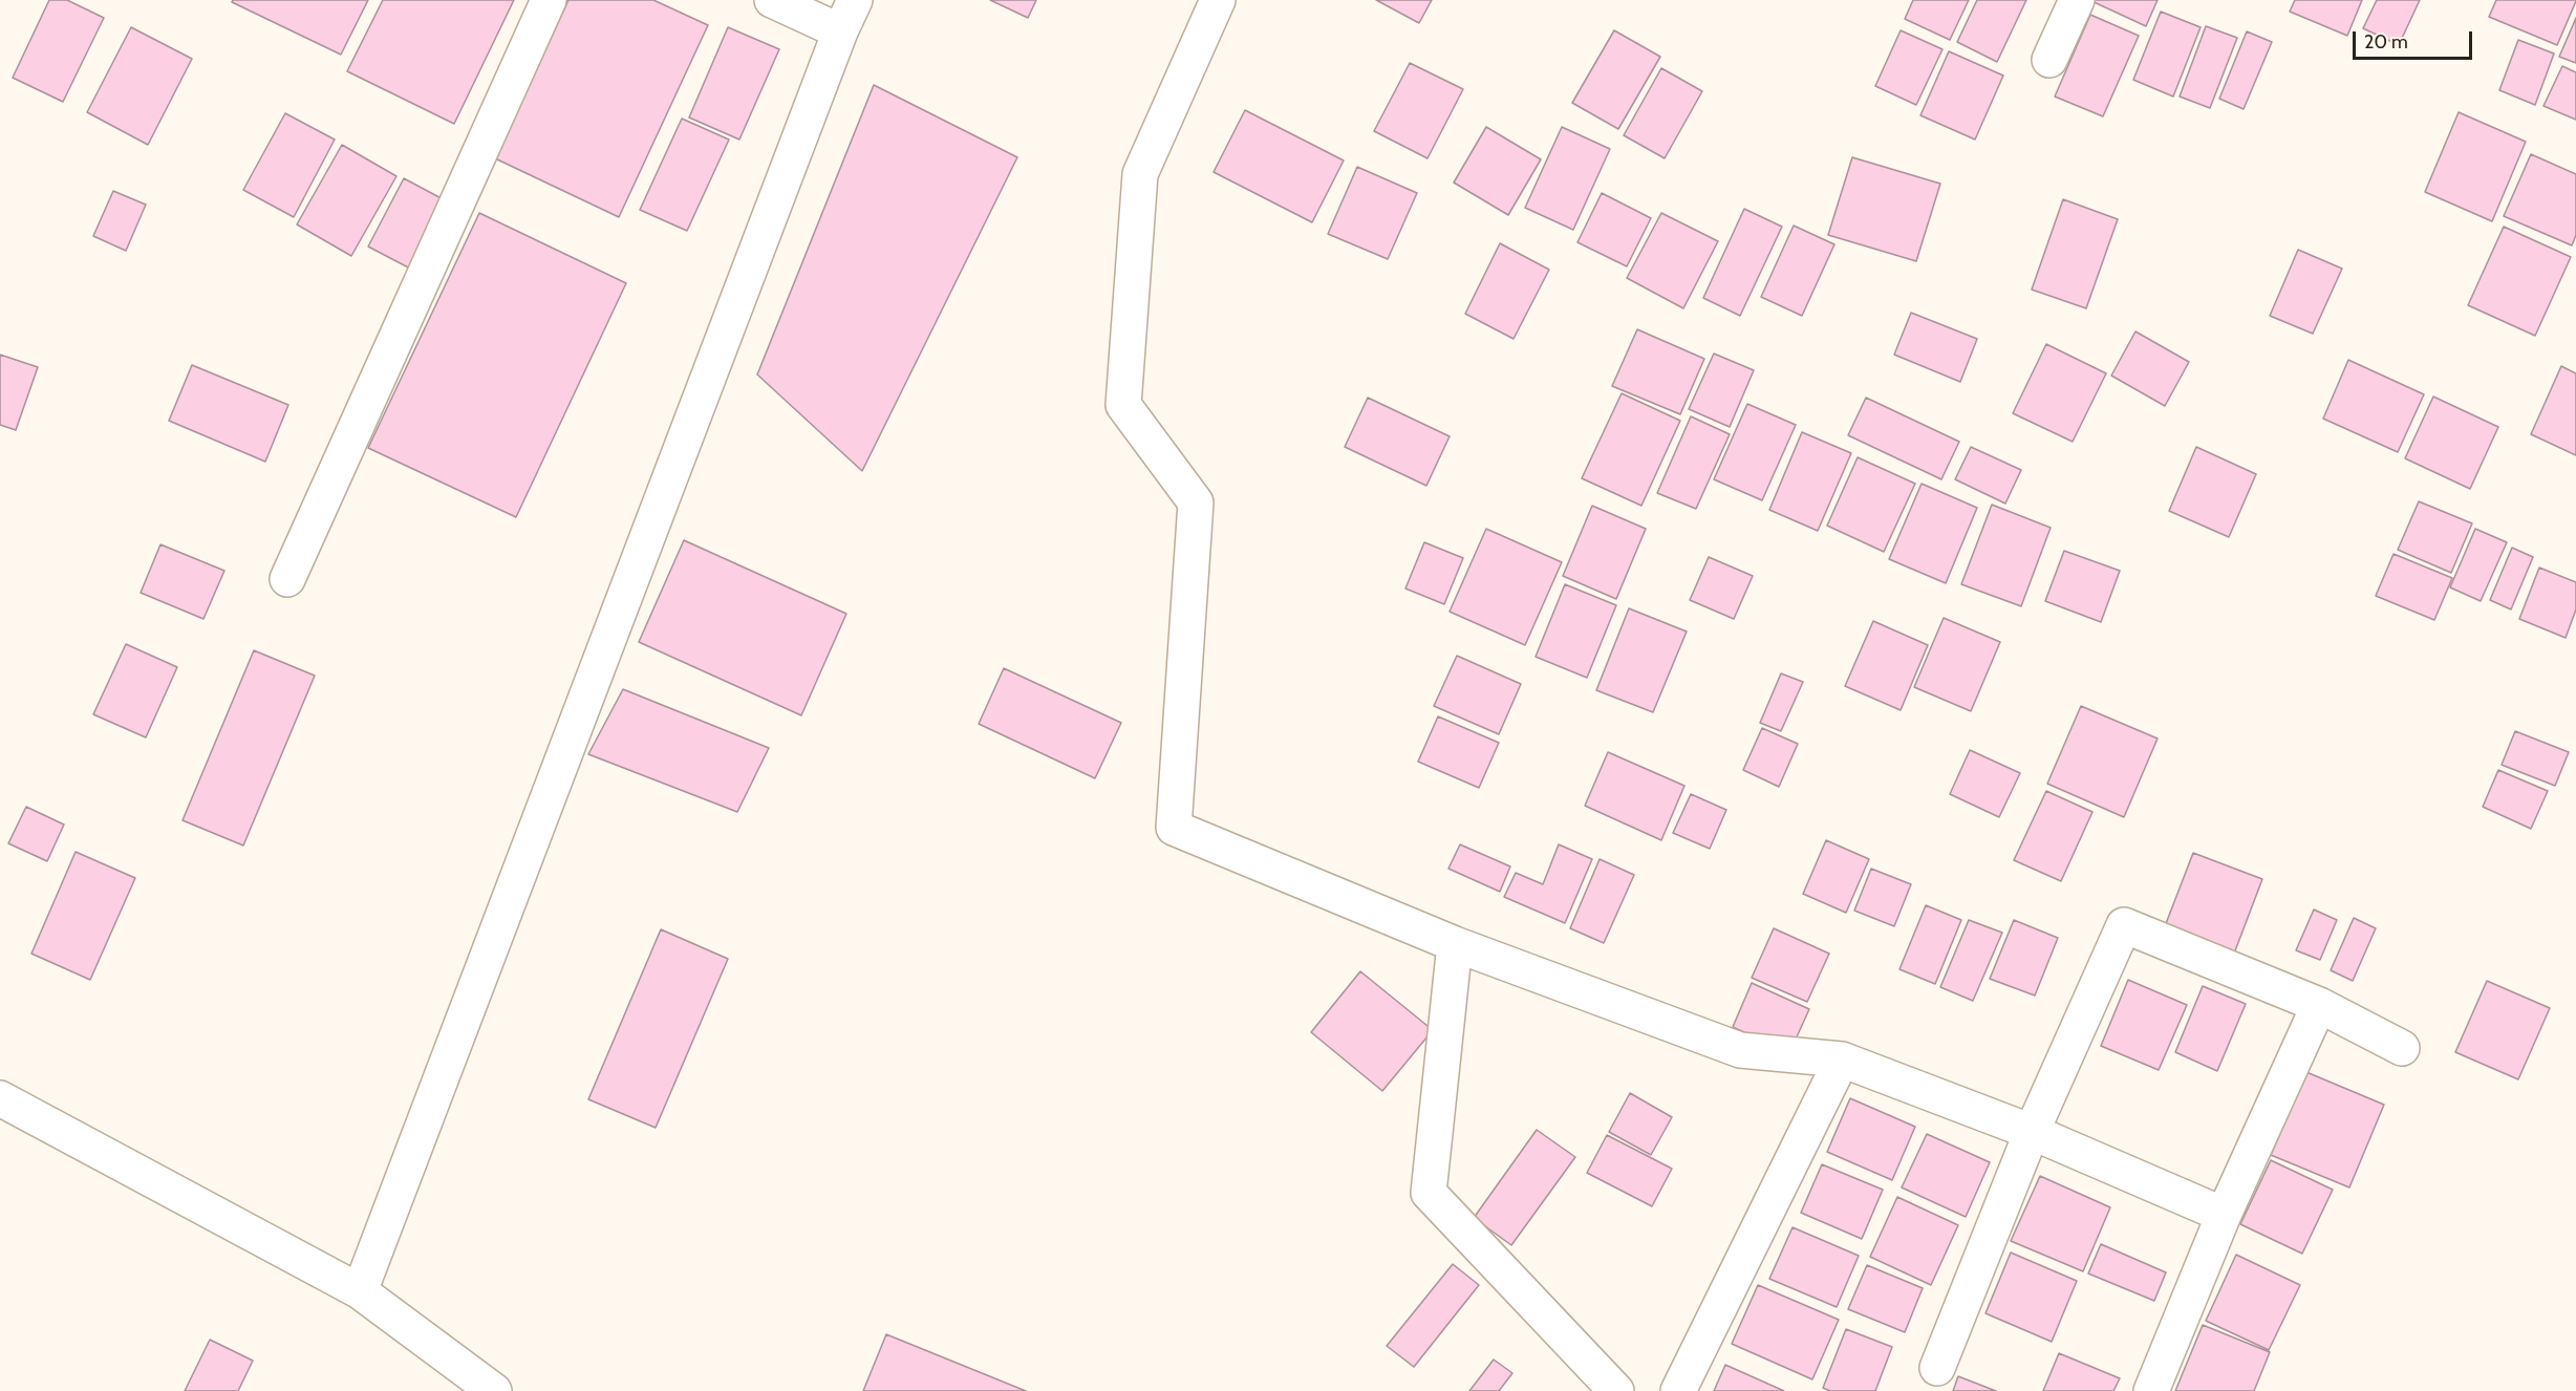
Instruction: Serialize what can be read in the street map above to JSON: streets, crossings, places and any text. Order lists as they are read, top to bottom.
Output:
{
  "scale_bar": "20 m"
}
